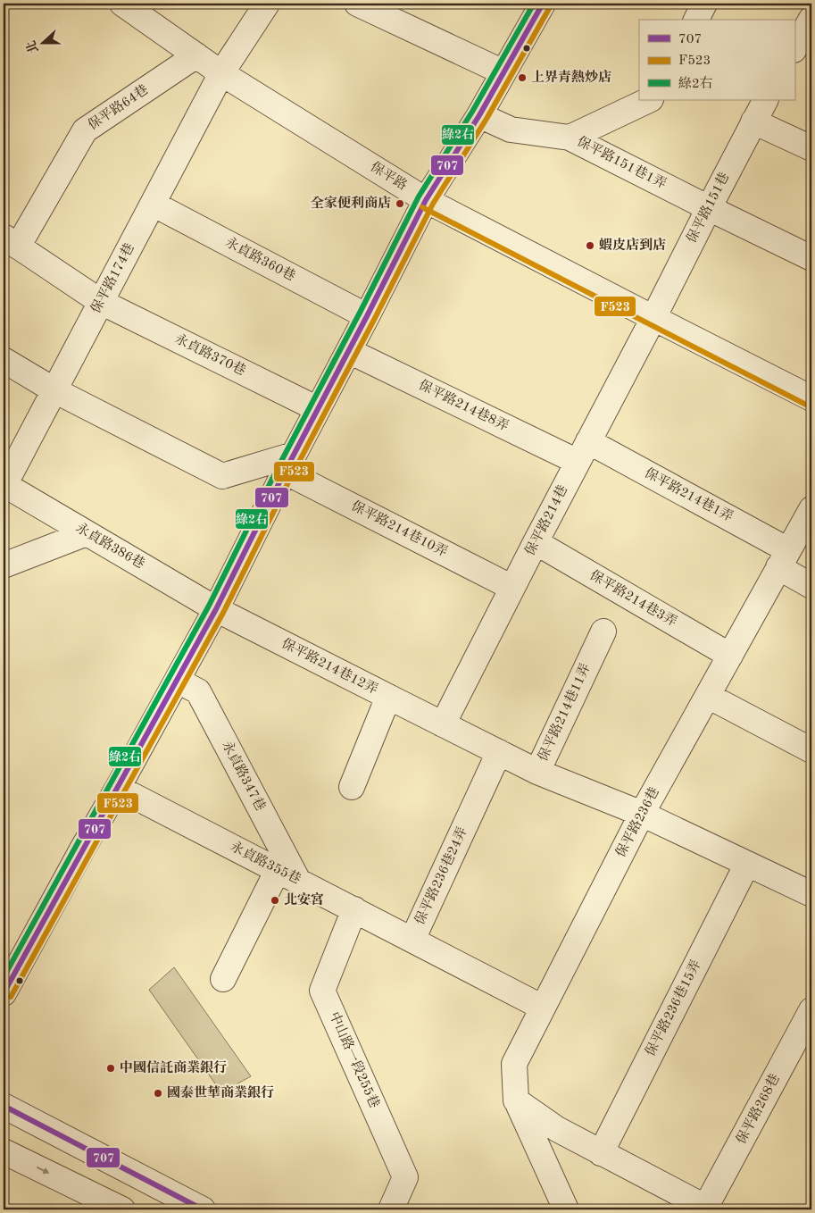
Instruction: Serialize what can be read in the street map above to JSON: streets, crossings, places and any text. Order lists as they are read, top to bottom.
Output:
{
  "streets": {
    "street": [
      "保平路64巷",
      "保平路151巷1弄",
      "保平路",
      "保平路151巷",
      "永貞路360巷",
      "保平路174巷",
      "永貞路370巷",
      "保平路214巷8弄",
      "保平路214巷1弄",
      "保平路214巷",
      "保平路214巷10弄",
      "永貞路386巷",
      "保平路214巷3弄",
      "保平路214巷12弄",
      "保平路214巷11弄",
      "永貞路347巷",
      "保平路236巷",
      "永貞路355巷",
      "保平路236巷24弄",
      "保平路236巷15弄",
      "中山路一段255巷",
      "保平路268巷"
    ]
  },
  "crossings": [
    ["保平路64巷", "保平路"],
    ["保平路64巷", "永貞路370巷"],
    ["保平路151巷1弄", "保平路151巷"],
    ["保平路", "保平路151巷"],
    ["保平路", "保平路174巷"],
    ["保平路", "保平路214巷"],
    ["保平路151巷", "保平路214巷"],
    ["永貞路360巷", "保平路174巷"],
    ["保平路174巷", "永貞路370巷"],
    ["保平路174巷", "永貞路386巷"],
    ["保平路214巷8弄", "保平路214巷1弄"],
    ["保平路214巷8弄", "保平路214巷"],
    ["保平路214巷1弄", "保平路214巷"],
    ["保平路214巷1弄", "保平路236巷"],
    ["保平路214巷", "保平路214巷10弄"],
    ["保平路214巷", "保平路214巷3弄"],
    ["保平路214巷", "保平路214巷12弄"],
    ["保平路214巷", "保平路214巷11弄"],
    ["永貞路386巷", "保平路214巷12弄"],
    ["保平路214巷3弄", "保平路236巷"],
    ["保平路214巷12弄", "保平路214巷11弄"],
    ["保平路214巷11弄", "保平路236巷24弄"],
    ["永貞路347巷", "永貞路355巷"],
    ["保平路236巷", "保平路236巷24弄"],
    ["永貞路355巷", "保平路236巷24弄"],
    ["永貞路355巷", "中山路一段255巷"]
  ],
  "places": [
    "上界青熱炒店",
    "全家便利商店",
    "蝦皮店到店",
    "北安宮",
    "中國信託商業銀行",
    "國泰世華商業銀行"
  ],
  "lines": ["transit line 707", "transit line 綠2右", "transit line F523"],
  "legend": ["707", "F523", "綠2右"],
  "north": "left"
}
